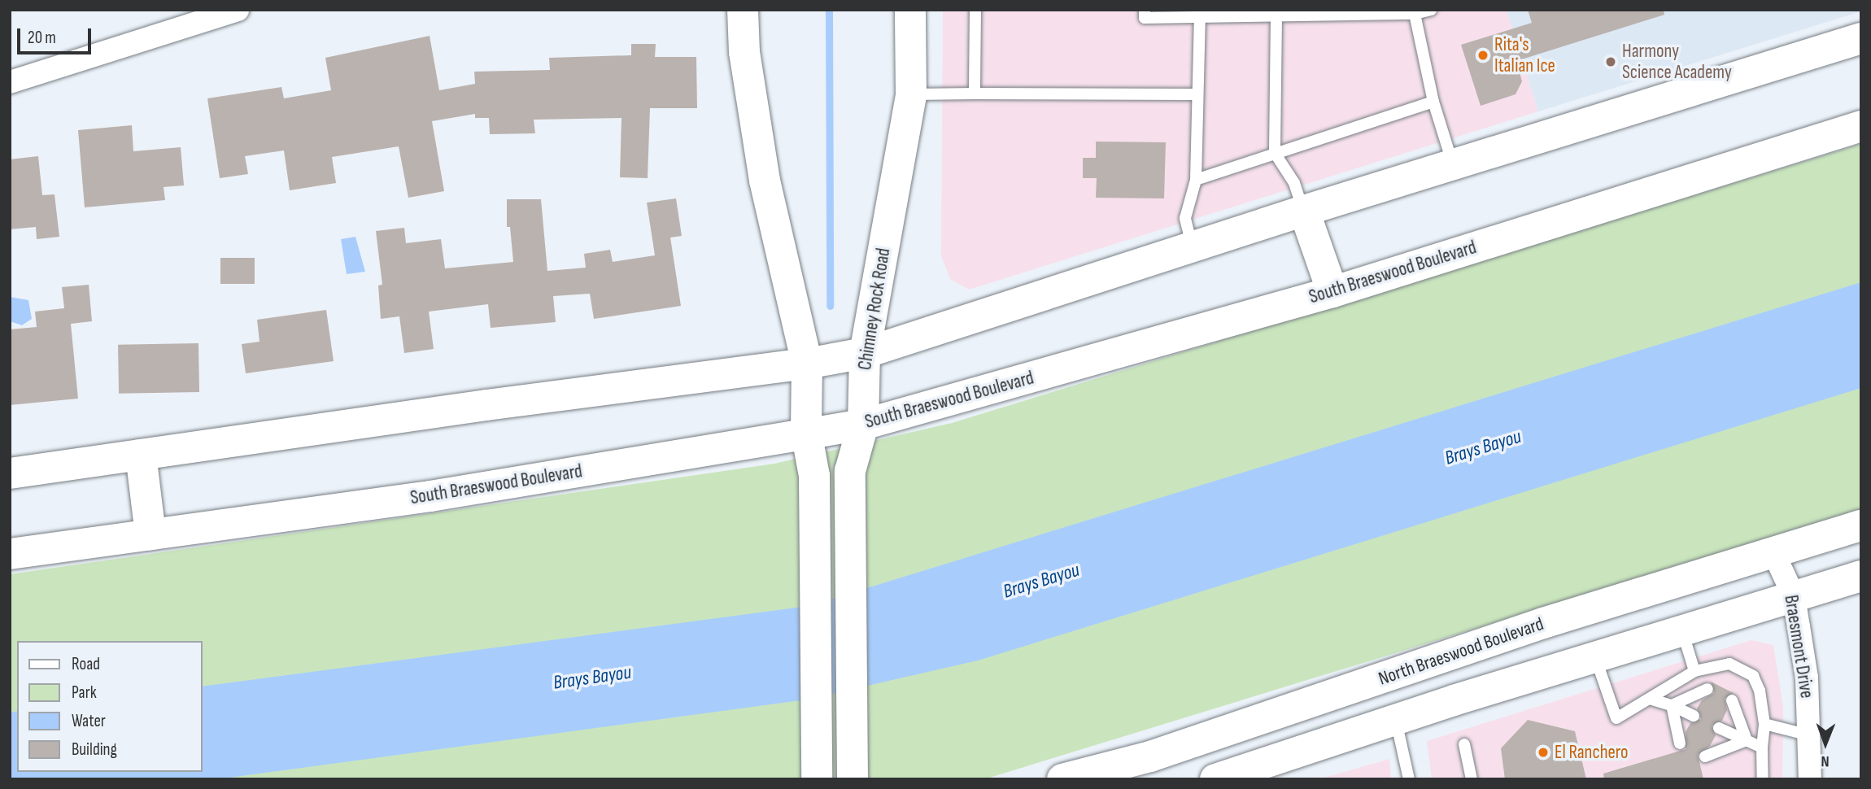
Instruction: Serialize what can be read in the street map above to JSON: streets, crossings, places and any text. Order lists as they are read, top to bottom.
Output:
{
  "streets": {
    "main road": ["South Braeswood Boulevard", "Chimney Rock Road", "North Braeswood Boulevard"],
    "street": ["Braesmont Drive"]
  },
  "crossings": [
    ["South Braeswood Boulevard", "Chimney Rock Road"],
    ["Braesmont Drive", "North Braeswood Boulevard"]
  ],
  "water": ["Brays Bayou"],
  "places": ["Rita's Italian Ice", "Harmony Science Academy", "El Ranchero"],
  "legend": [
    "Road",
    "Park",
    "Water",
    "Building"
  ],
  "scale_bar": "20 m",
  "north": "bottom"
}
